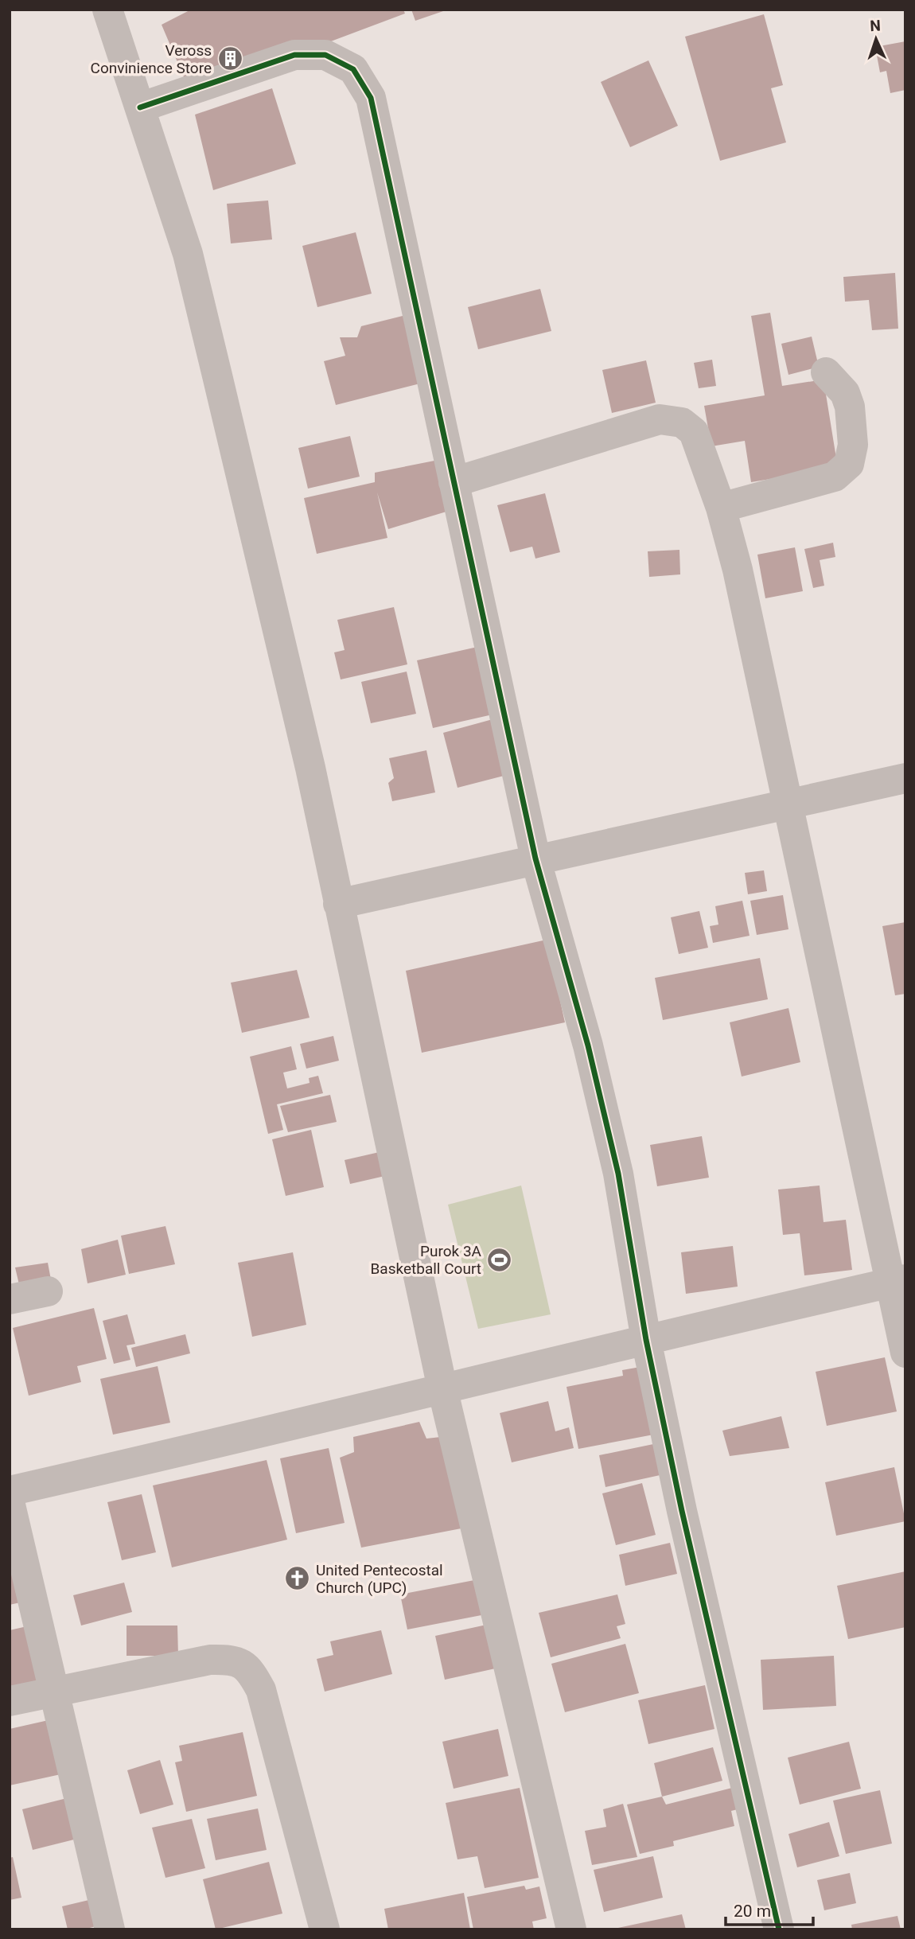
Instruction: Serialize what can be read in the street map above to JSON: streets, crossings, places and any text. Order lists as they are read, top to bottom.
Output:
{
  "places": {
    "building": ["Veross Convinience Store"],
    "sports": ["Purok 3A Basketball Court"],
    "church": ["United Pentecostal Church (UPC)"]
  },
  "scale_bar": "20 m",
  "north": "top"
}
